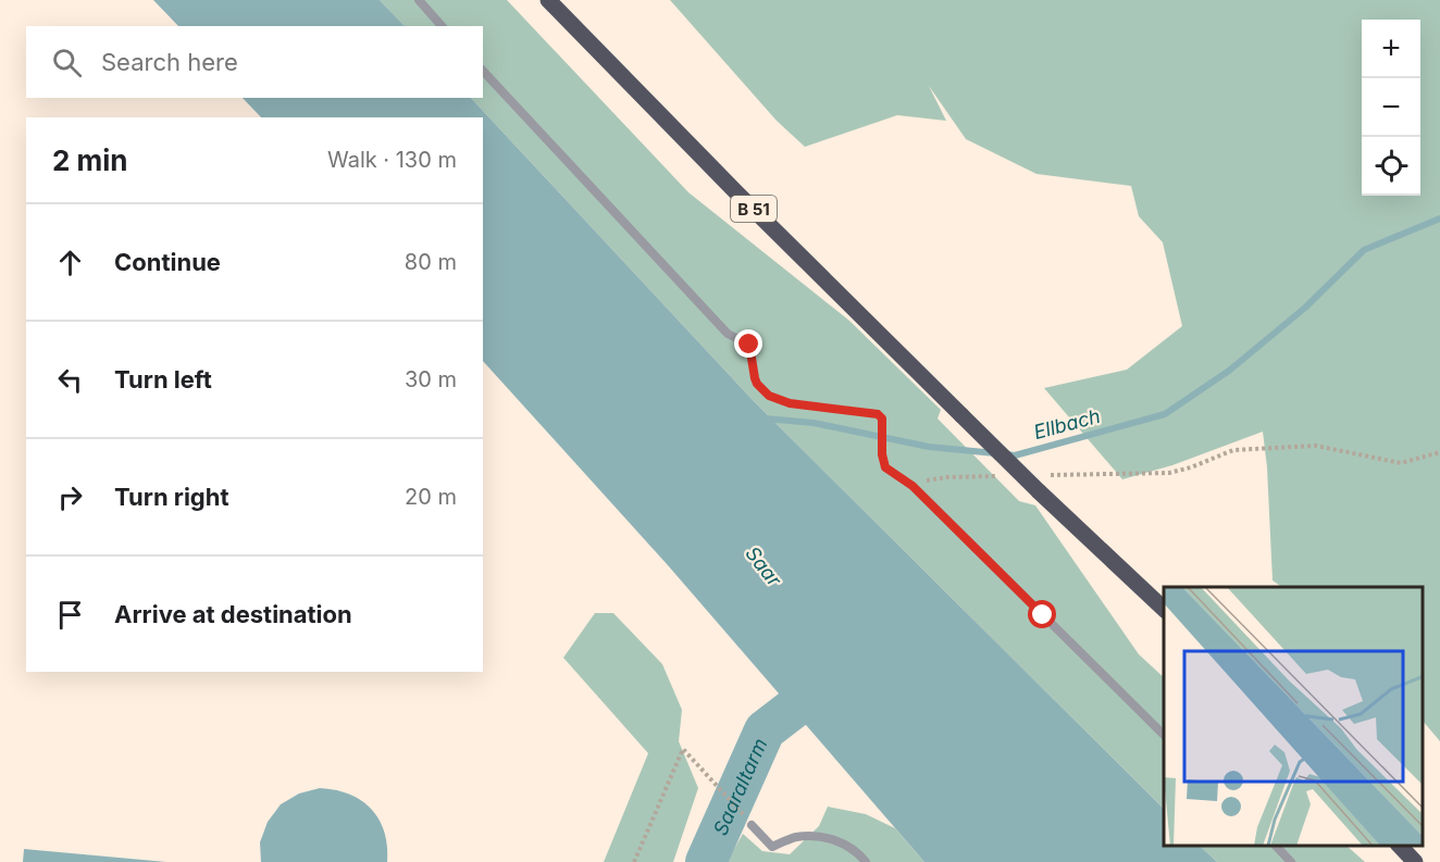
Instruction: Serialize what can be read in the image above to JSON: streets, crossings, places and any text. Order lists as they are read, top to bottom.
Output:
{
  "streets": {
    "main road": ["B 51"]
  },
  "water": ["Ellbach", "Saar", "Saaraltarm"],
  "page": {
    "map_buttons": ["+", "−"],
    "search": "Search here",
    "heading": ["2 min", "Walk · 130 m"],
    "list": [
      ["Continue", "80 m"],
      ["Turn left", "30 m"],
      ["Turn right", "20 m"],
      "Arrive at destination"
    ]
  }
}
